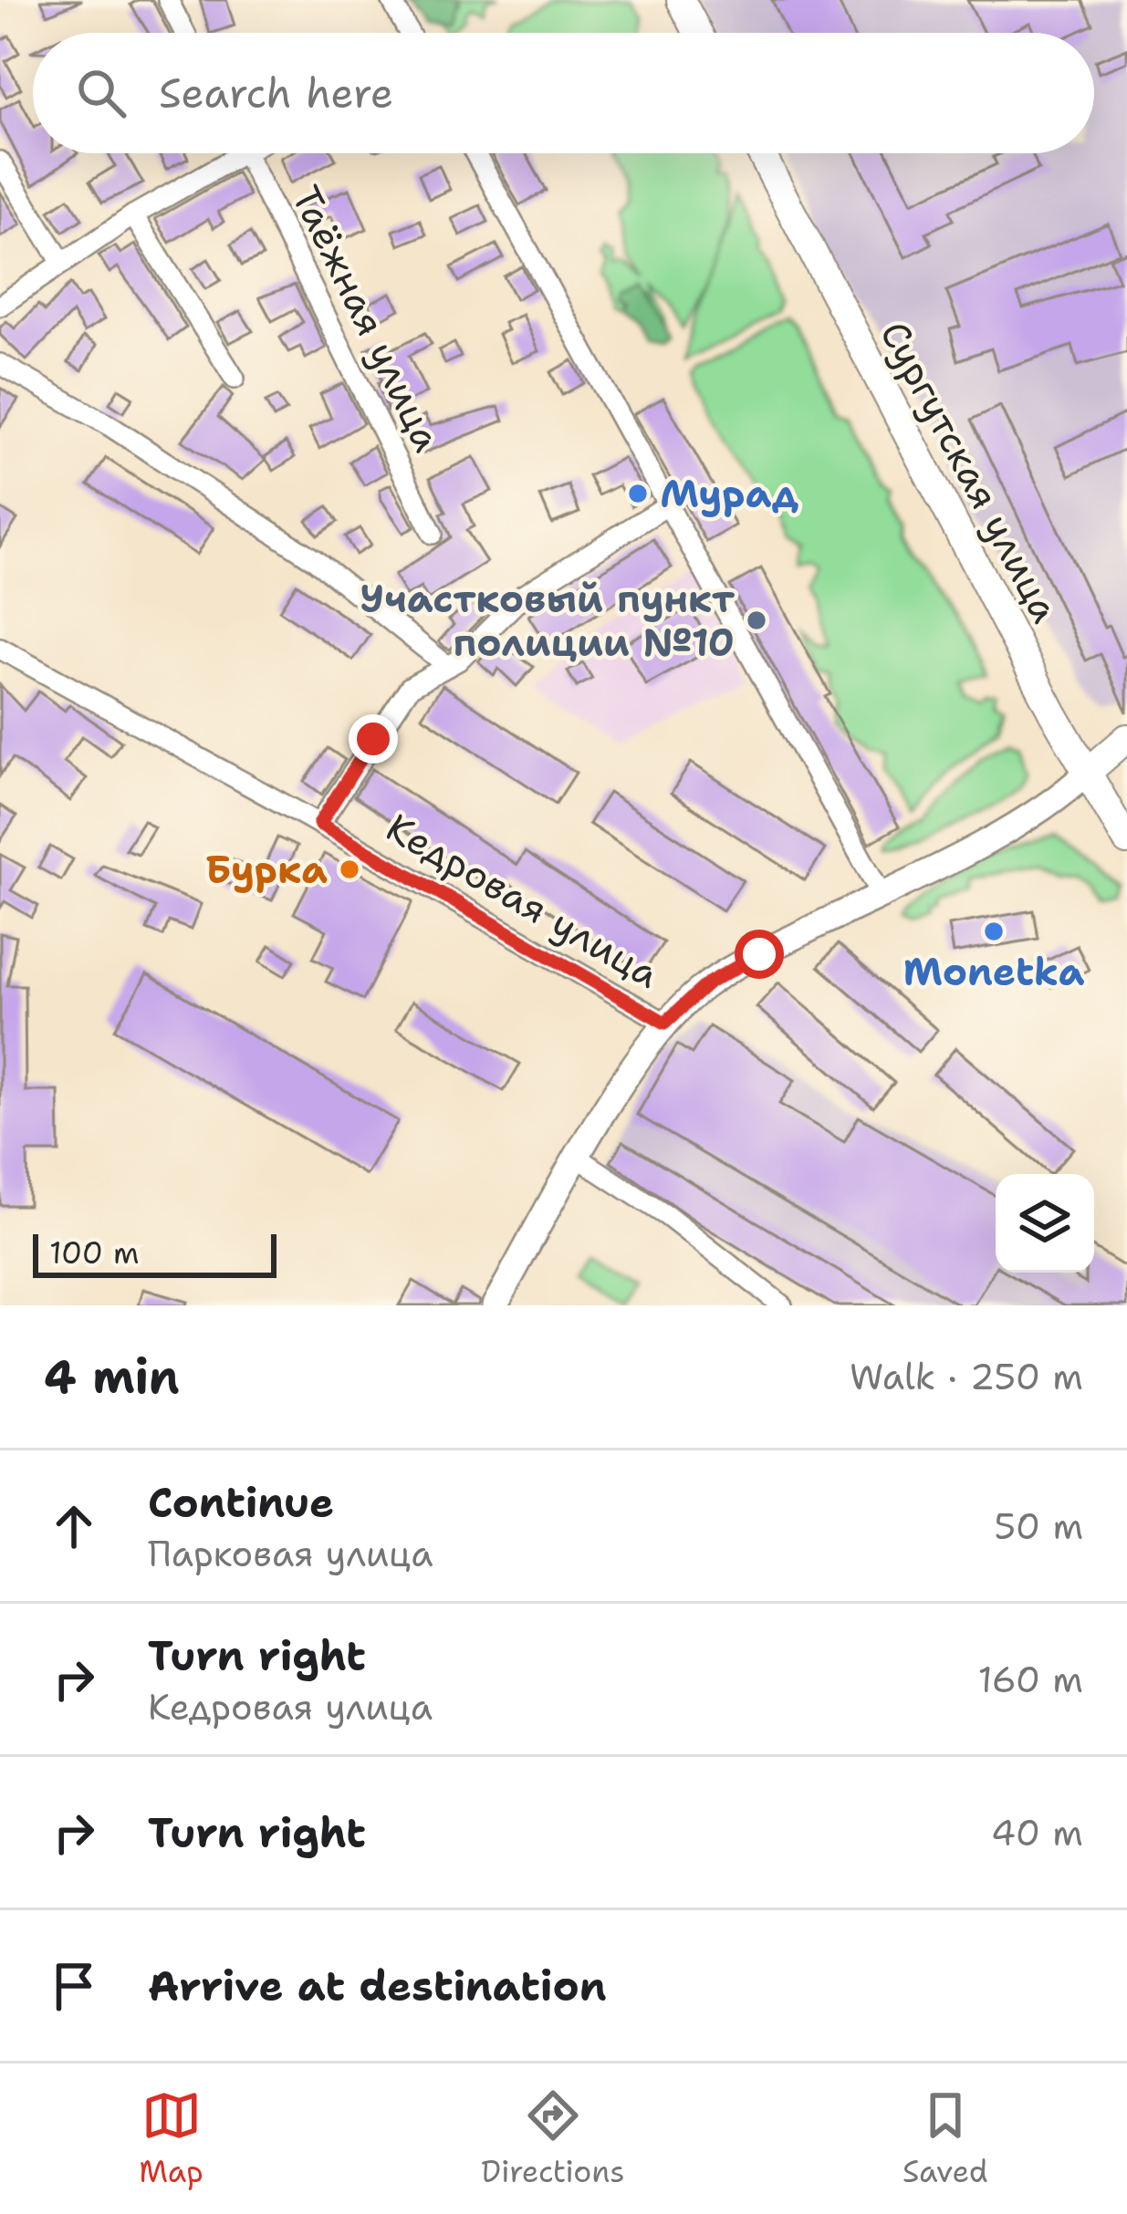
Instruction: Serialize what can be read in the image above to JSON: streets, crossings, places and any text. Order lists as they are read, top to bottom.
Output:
{
  "streets": {
    "main road": ["Сургутская улица"],
    "street": ["Таёжная улица", "Кедровая улица"]
  },
  "places": [
    "Мурад",
    "Участковый пункт полиции №10",
    "Бурка",
    "Monetka"
  ],
  "scale_bar": "100 m",
  "page": {
    "search": "Search here",
    "scale": "100 m",
    "heading": ["4 min", "Walk · 250 m"],
    "list": [
      ["Continue", "Парковая улица", "50 m"],
      ["Turn right", "Кедровая улица", "160 m"],
      ["Turn right", "40 m"],
      "Arrive at destination"
    ],
    "nav": ["Map", "Directions", "Saved"]
  }
}
